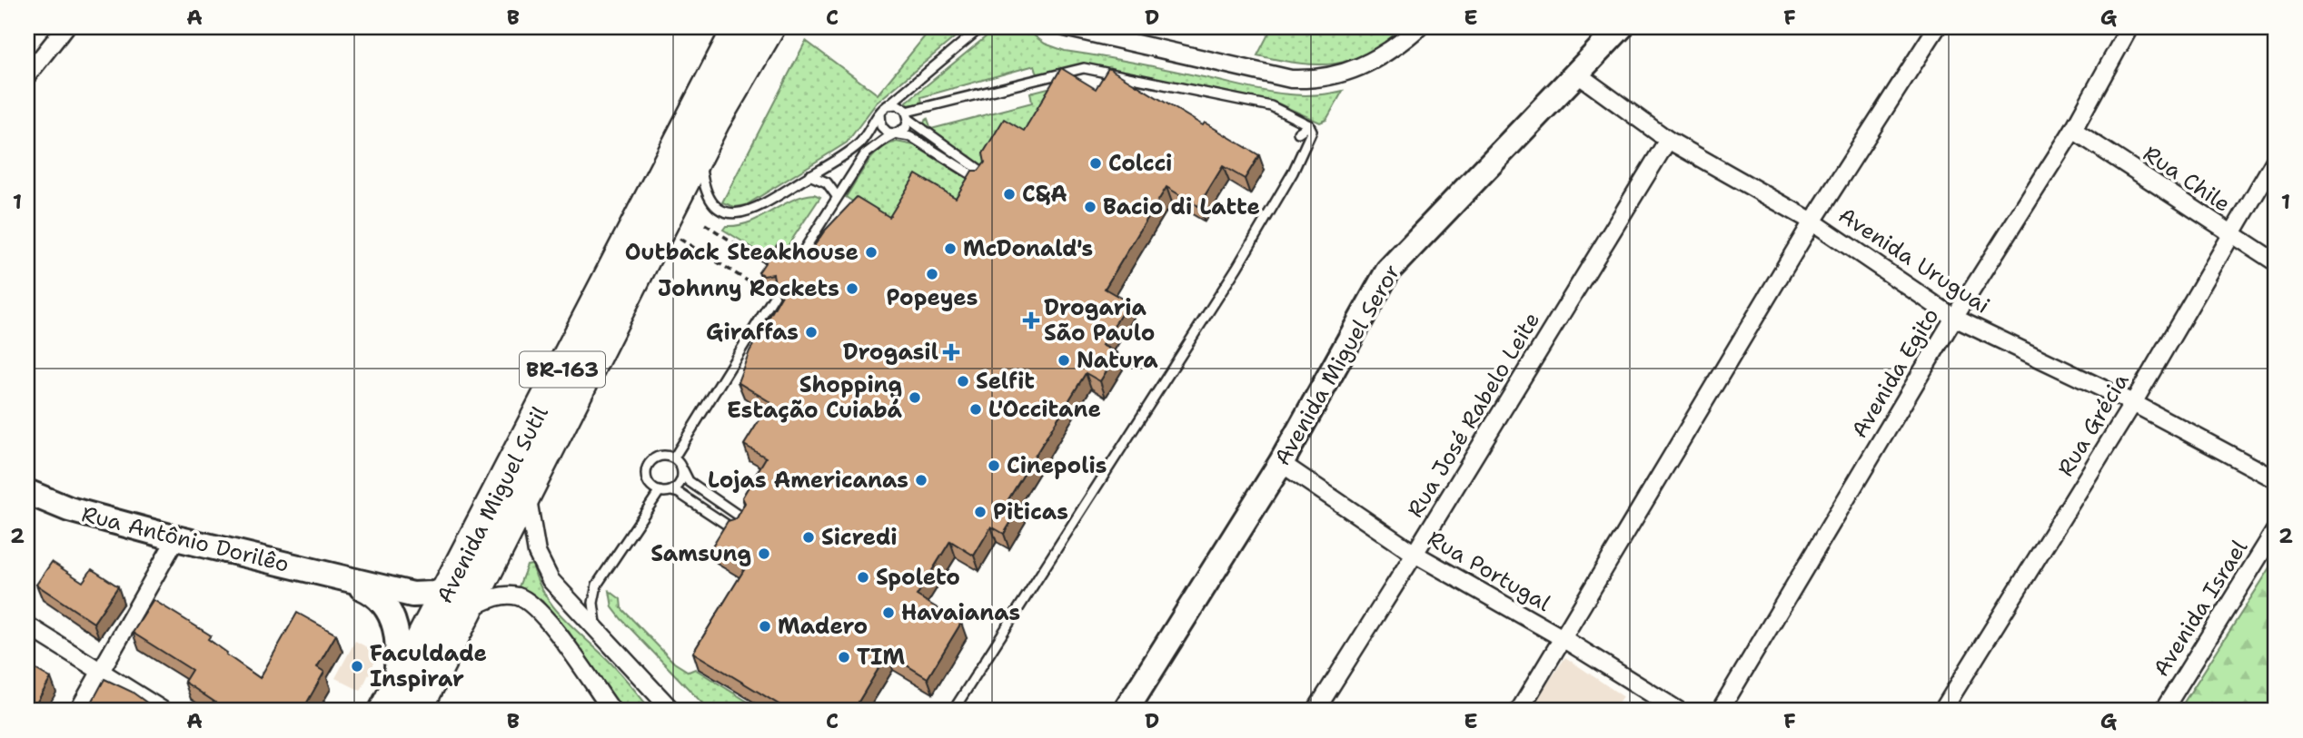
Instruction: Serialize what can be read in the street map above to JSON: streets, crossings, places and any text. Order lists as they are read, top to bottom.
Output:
{
  "streets": {
    "highway": ["BR-163", "Avenida Miguel Sutil"],
    "street": [
      "Rua Chile",
      "Avenida Uruguai",
      "Avenida Miguel Seror",
      "Avenida Egito",
      "Rua José Rabelo Leite",
      "Rua Grécia",
      "Rua Antônio Dorilêo",
      "Rua Portugal",
      "Avenida Israel"
    ]
  },
  "crossings": [
    ["Rua Chile", "Avenida Egito"],
    ["Rua Chile", "Rua Grécia"],
    ["Avenida Uruguai", "Avenida Miguel Seror"],
    ["Avenida Uruguai", "Avenida Egito"],
    ["Avenida Uruguai", "Rua José Rabelo Leite"],
    ["Avenida Uruguai", "Rua Grécia"],
    ["Avenida Miguel Seror", "Rua Portugal"],
    ["Rua José Rabelo Leite", "Rua Portugal"],
    ["Avenida Miguel Sutil", "Rua Antônio Dorilêo"]
  ],
  "places": {
    "other": [
      "Colcci",
      "C&A",
      "Bacio di Latte",
      "McDonald's",
      "Outback Steakhouse",
      "Popeyes",
      "Johnny Rockets",
      "Giraffas",
      "Natura",
      "Selfit",
      "Shopping Estação Cuiabá",
      "L'Occitane",
      "Cinepolis",
      "Lojas Americanas",
      "Piticas",
      "Sicredi",
      "Samsung",
      "Spoleto",
      "Havaianas",
      "Madero",
      "TIM",
      "Faculdade Inspirar"
    ],
    "health": ["Drogaria São Paulo", "Drogasil"]
  },
  "grid": {
    "columns": [
      "A",
      "B",
      "C",
      "D",
      "E",
      "F",
      "G"
    ],
    "rows": ["1", "2"]
  }
}
